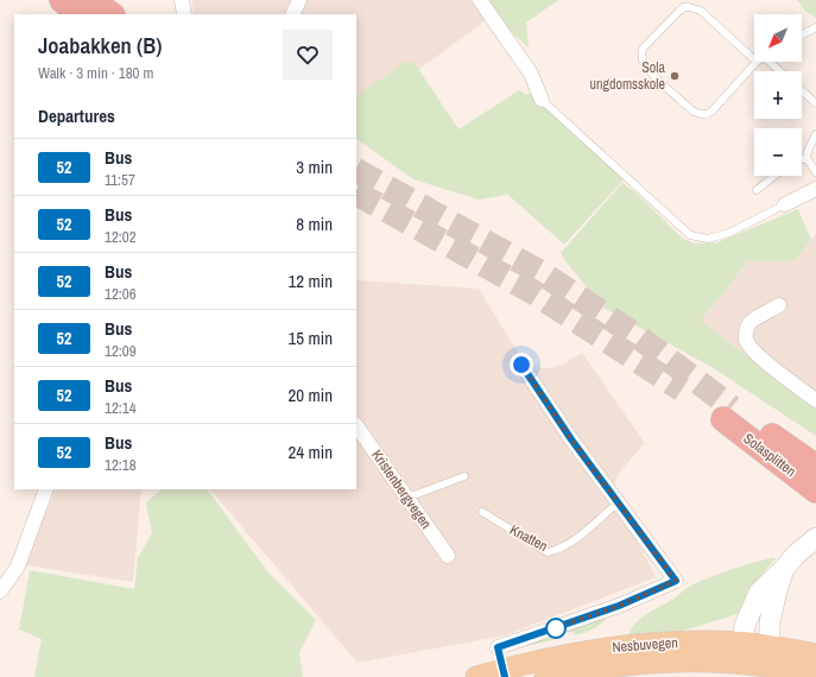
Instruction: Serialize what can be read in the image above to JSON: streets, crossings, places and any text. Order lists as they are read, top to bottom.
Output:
{
  "streets": {
    "highway": ["Solasplitten"],
    "main road": ["Nesbuvegen"],
    "street": ["Kristenbergvegen"],
    "lane": ["Knatten"]
  },
  "places": ["Sola ungdomsskole"],
  "lines": ["bus line 52"],
  "north": "bottom left",
  "page": {
    "map_buttons": ["+", "−"],
    "heading": [
      ["Joabakken (B)", "Walk · 3 min · 180 m"],
      "Departures"
    ],
    "list": [
      {
        "mark": "52",
        "name": "Bus",
        "note": "11:57",
        "value": "3 min"
      },
      {
        "mark": "52",
        "name": "Bus",
        "note": "12:02",
        "value": "8 min"
      },
      {
        "mark": "52",
        "name": "Bus",
        "note": "12:06",
        "value": "12 min"
      },
      {
        "mark": "52",
        "name": "Bus",
        "note": "12:09",
        "value": "15 min"
      },
      {
        "mark": "52",
        "name": "Bus",
        "note": "12:14",
        "value": "20 min"
      },
      {
        "mark": "52",
        "name": "Bus",
        "note": "12:18",
        "value": "24 min"
      }
    ]
  }
}
